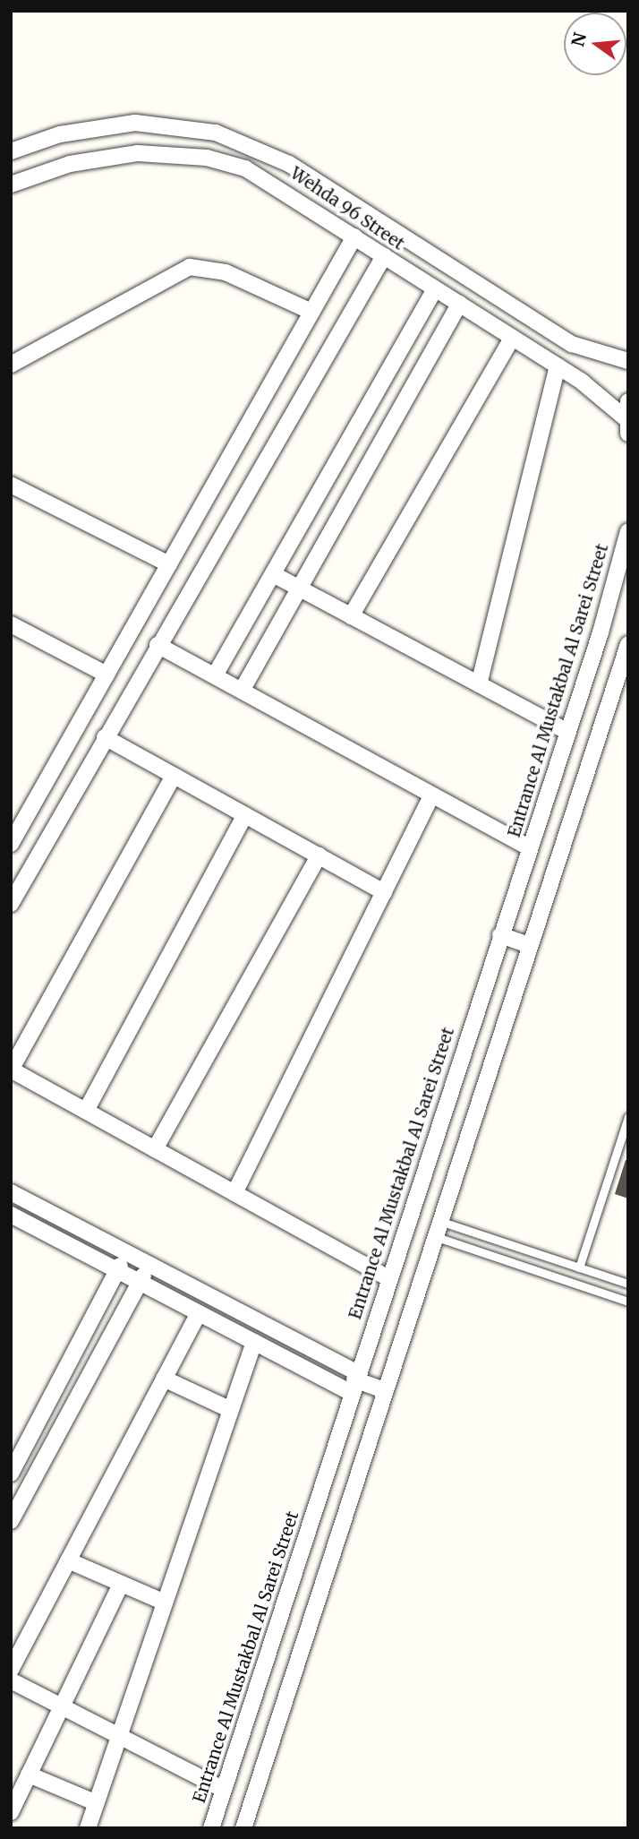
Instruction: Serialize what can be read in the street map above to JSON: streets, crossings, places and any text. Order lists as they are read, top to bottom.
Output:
{
  "streets": {
    "street": ["Wehda 96 Street", "Entrance Al Mustakbal Al Sarei Street"]
  },
  "north": "left"
}
